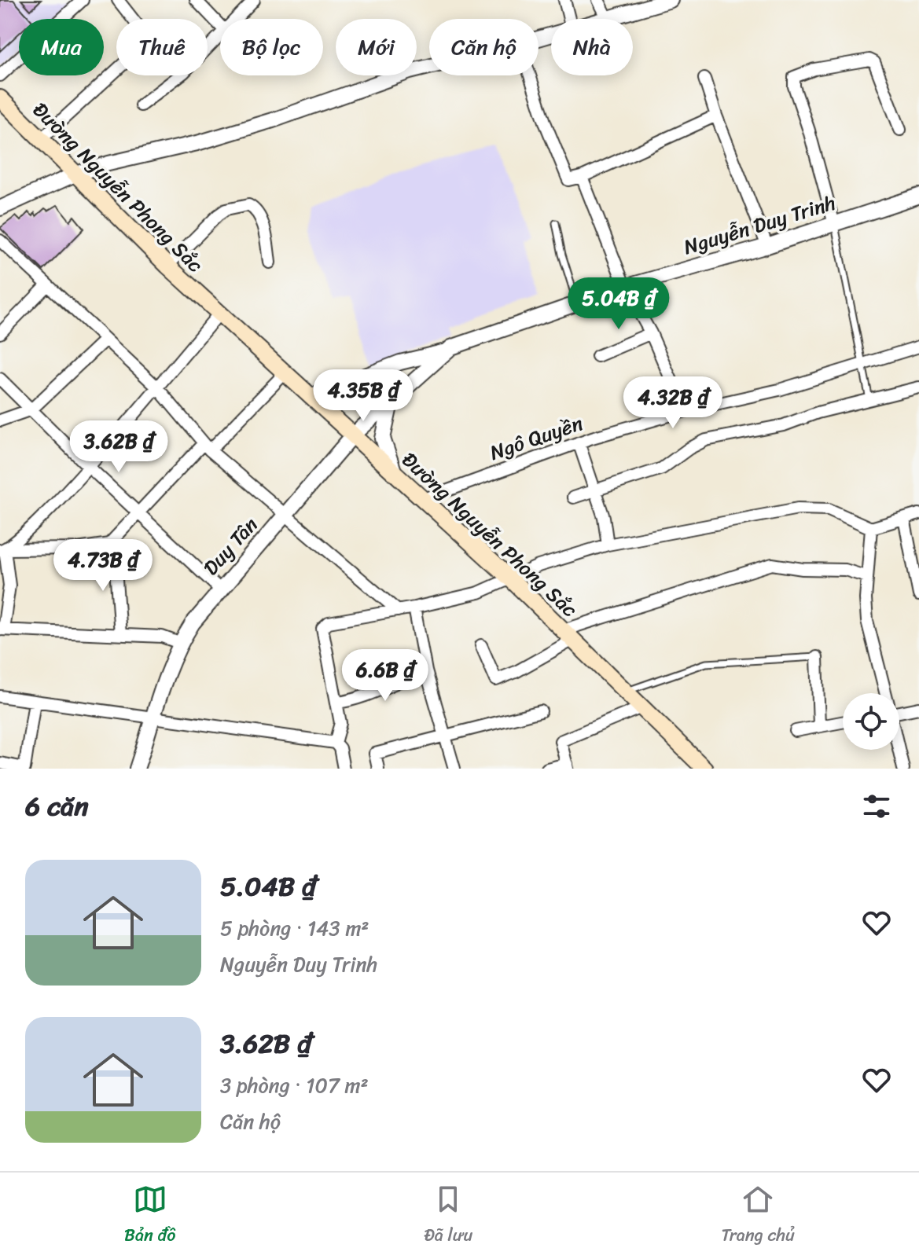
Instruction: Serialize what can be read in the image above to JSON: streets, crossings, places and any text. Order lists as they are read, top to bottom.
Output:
{
  "streets": {
    "main road": ["Đường Nguyễn Phong Sắc"],
    "street": ["Nguyễn Duy Trinh", "Ngô Quyền", "Duy Tân"]
  },
  "crossings": [
    ["Đường Nguyễn Phong Sắc", "Nguyễn Duy Trinh"],
    ["Đường Nguyễn Phong Sắc", "Ngô Quyền"],
    ["Đường Nguyễn Phong Sắc", "Duy Tân"],
    ["Nguyễn Duy Trinh", "Duy Tân"]
  ],
  "page": {
    "chip": [
      "Mua",
      "Thuê",
      "Bộ lọc",
      "Mới",
      "Căn hộ",
      "Nhà"
    ],
    "price": [
      "5.04B ₫",
      "4.35B ₫",
      "4.32B ₫",
      "3.62B ₫",
      "4.73B ₫",
      "6.6B ₫"
    ],
    "heading": "6 căn",
    "list": [
      {
        "name": "5.04B ₫",
        "note": "5 phòng · 143 m² · Nguyễn Duy Trinh"
      },
      {
        "name": "3.62B ₫",
        "note": "3 phòng · 107 m² · Căn hộ"
      }
    ],
    "tabs": ["Bản đồ", "Đã lưu", "Trang chủ"]
  }
}
